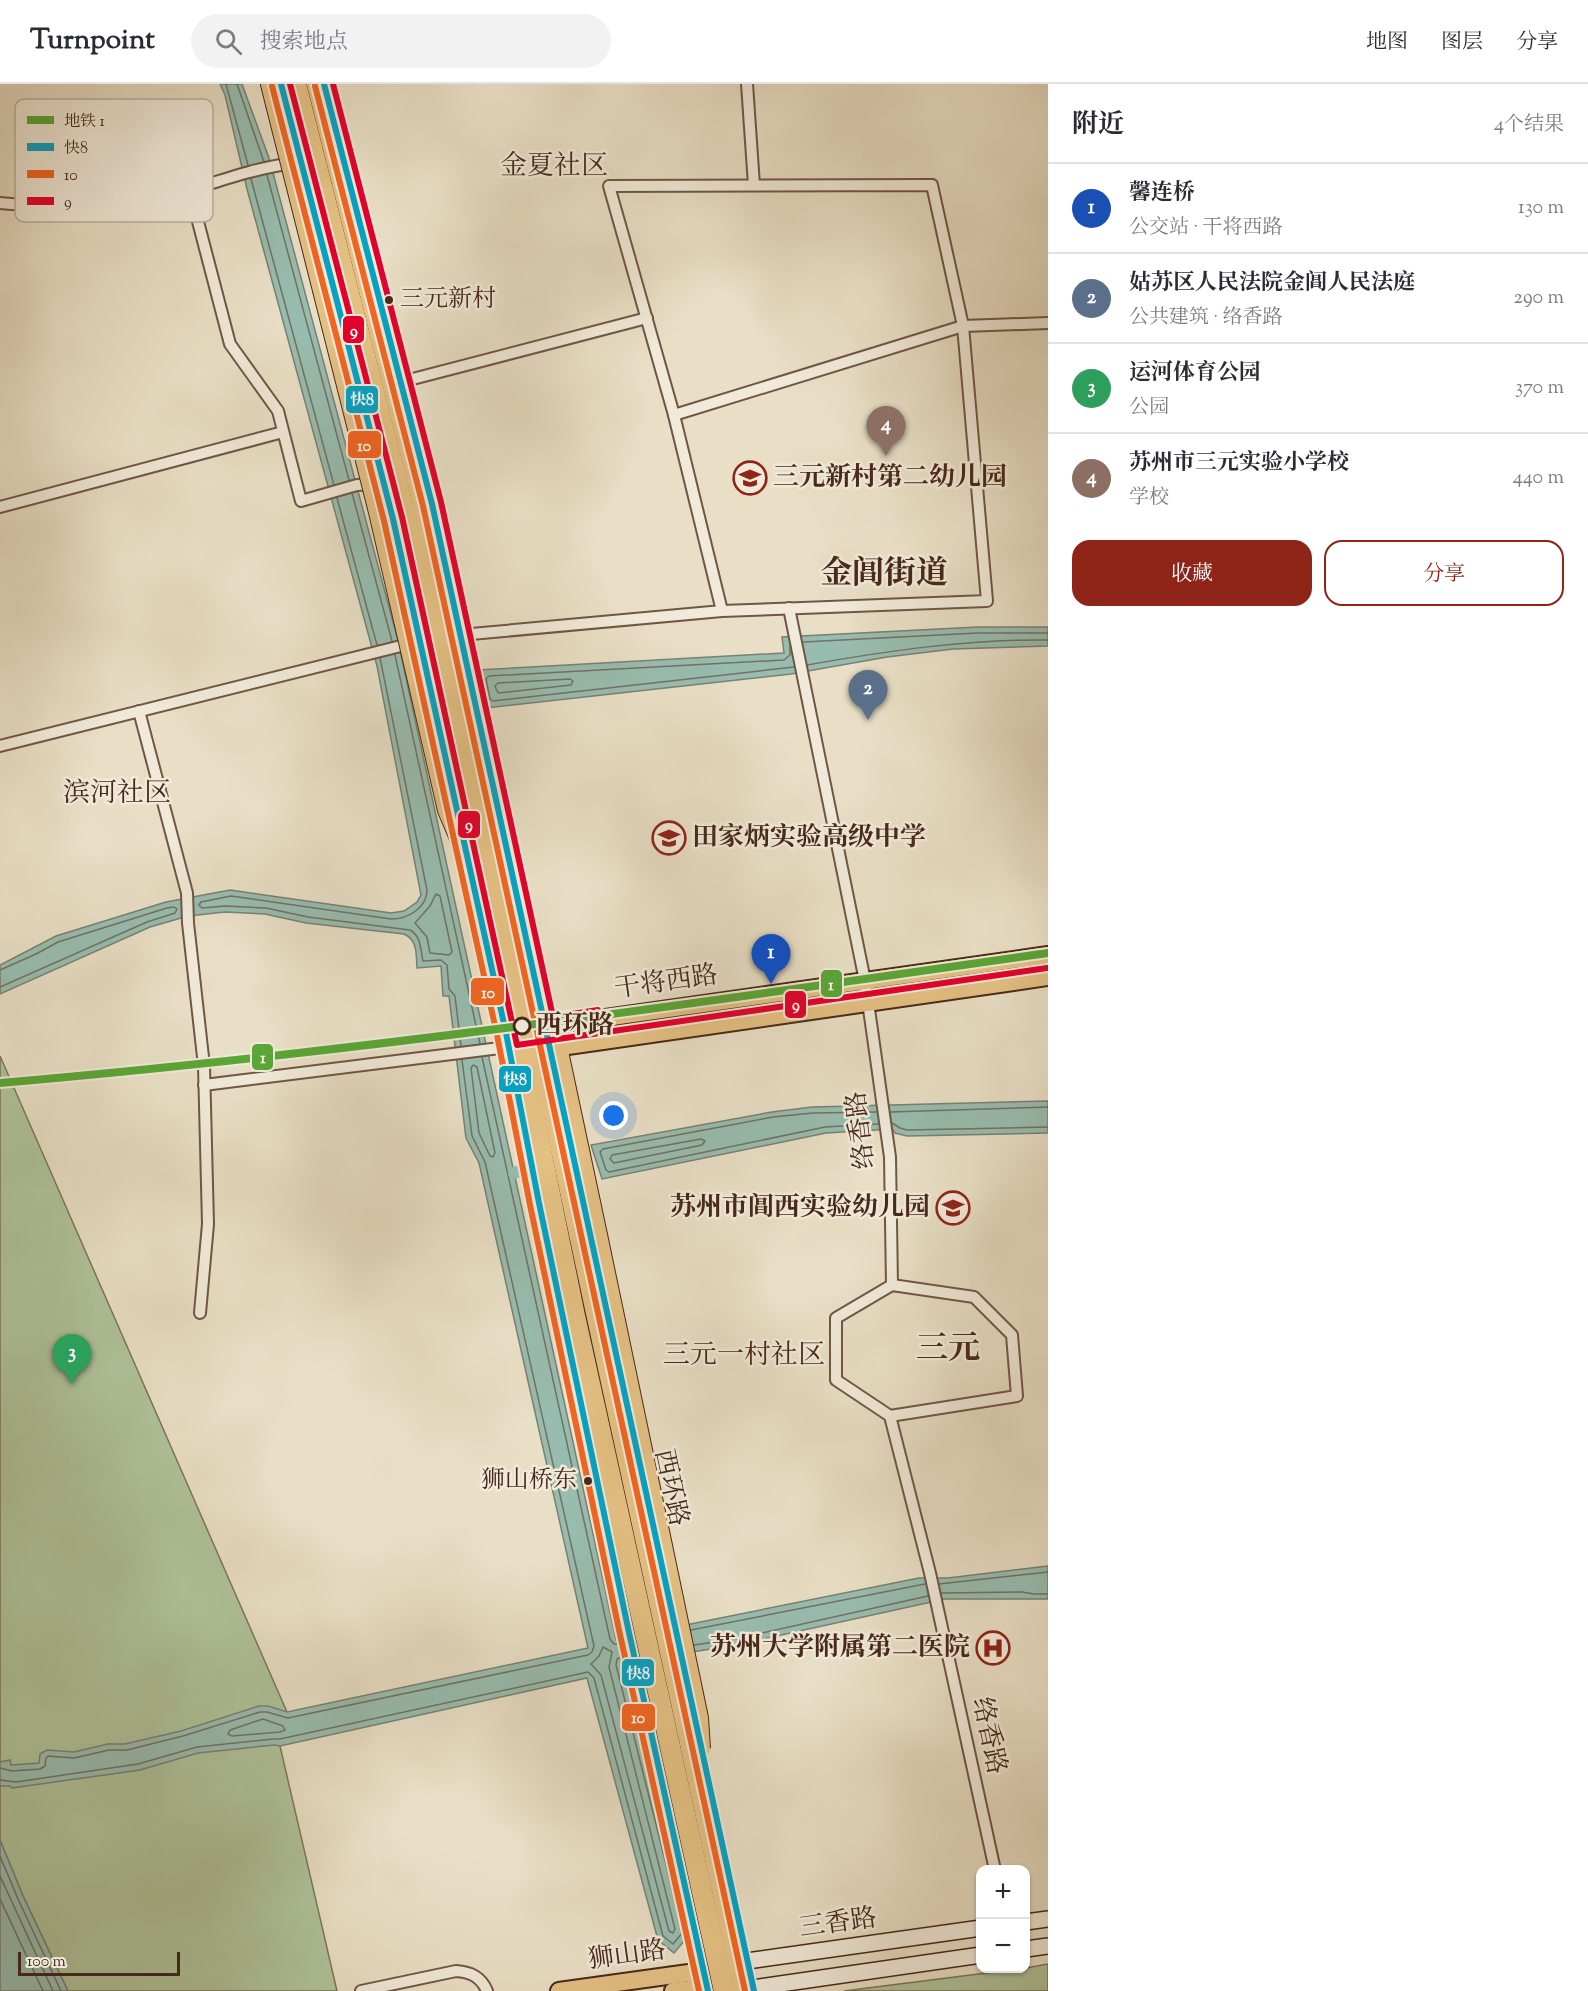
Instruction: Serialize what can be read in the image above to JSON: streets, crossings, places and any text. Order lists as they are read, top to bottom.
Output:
{
  "streets": {
    "main road": [
      "干将西路",
      "西环路",
      "三香路",
      "狮山路"
    ],
    "street": ["络香路"]
  },
  "crossings": [
    ["干将西路", "络香路"],
    ["干将西路", "西环路"],
    ["西环路", "三香路"],
    ["三香路", "狮山路"]
  ],
  "districts": [
    "金夏社区",
    "金阊街道",
    "滨河社区",
    "三元",
    "三元一村社区"
  ],
  "places": {
    "other": ["三元新村", "西环路", "狮山桥东"],
    "school or university": ["三元新村第二幼儿园", "田家炳实验高级中学", "苏州市阊西实验幼儿园"],
    "hospital": ["苏州大学附属第二医院"]
  },
  "lines": [
    "transit line 快8",
    "transit line 9",
    "transit line 10",
    "metro line 1"
  ],
  "legend": [
    "地铁 1",
    "快8",
    "10",
    "9"
  ],
  "scale_bar": "100 m",
  "page": {
    "header": "Turnpoint",
    "search": "搜索地点",
    "nav": ["地图", "图层", "分享"],
    "heading": ["附近", "4个结果"],
    "list": [
      {
        "mark": "1",
        "name": "馨连桥",
        "note": "公交站 · 干将西路",
        "value": "130 m"
      },
      {
        "mark": "2",
        "name": "姑苏区人民法院金阊人民法庭",
        "note": "公共建筑 · 络香路",
        "value": "290 m"
      },
      {
        "mark": "3",
        "name": "运河体育公园",
        "note": "公园",
        "value": "370 m"
      },
      {
        "mark": "4",
        "name": "苏州市三元实验小学校",
        "note": "学校",
        "value": "440 m"
      }
    ],
    "pins": [
      "4",
      "2",
      "1",
      "3"
    ],
    "buttons": ["收藏", "分享"],
    "map_buttons": ["+", "−"],
    "scale": "100 m"
  }
}
